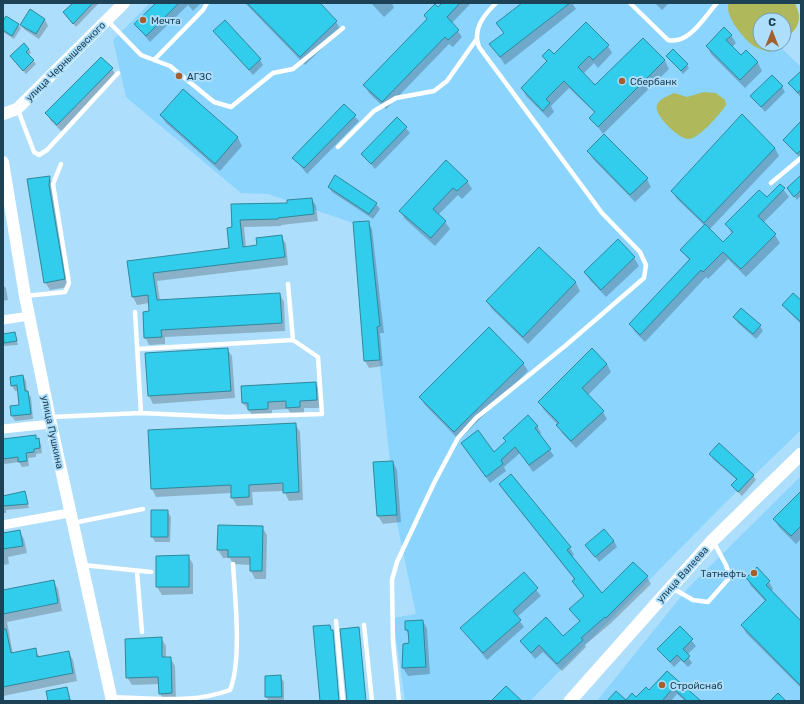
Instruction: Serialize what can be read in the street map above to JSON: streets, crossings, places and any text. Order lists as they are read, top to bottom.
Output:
{
  "streets": {
    "main road": ["улица Валеева"],
    "street": ["улица Чернышевского", "улица Пушкина"]
  },
  "places": [
    "Мечта",
    "АГЗС",
    "Сбербанк",
    "Татнефть",
    "Стройснаб"
  ],
  "north": "top"
}
